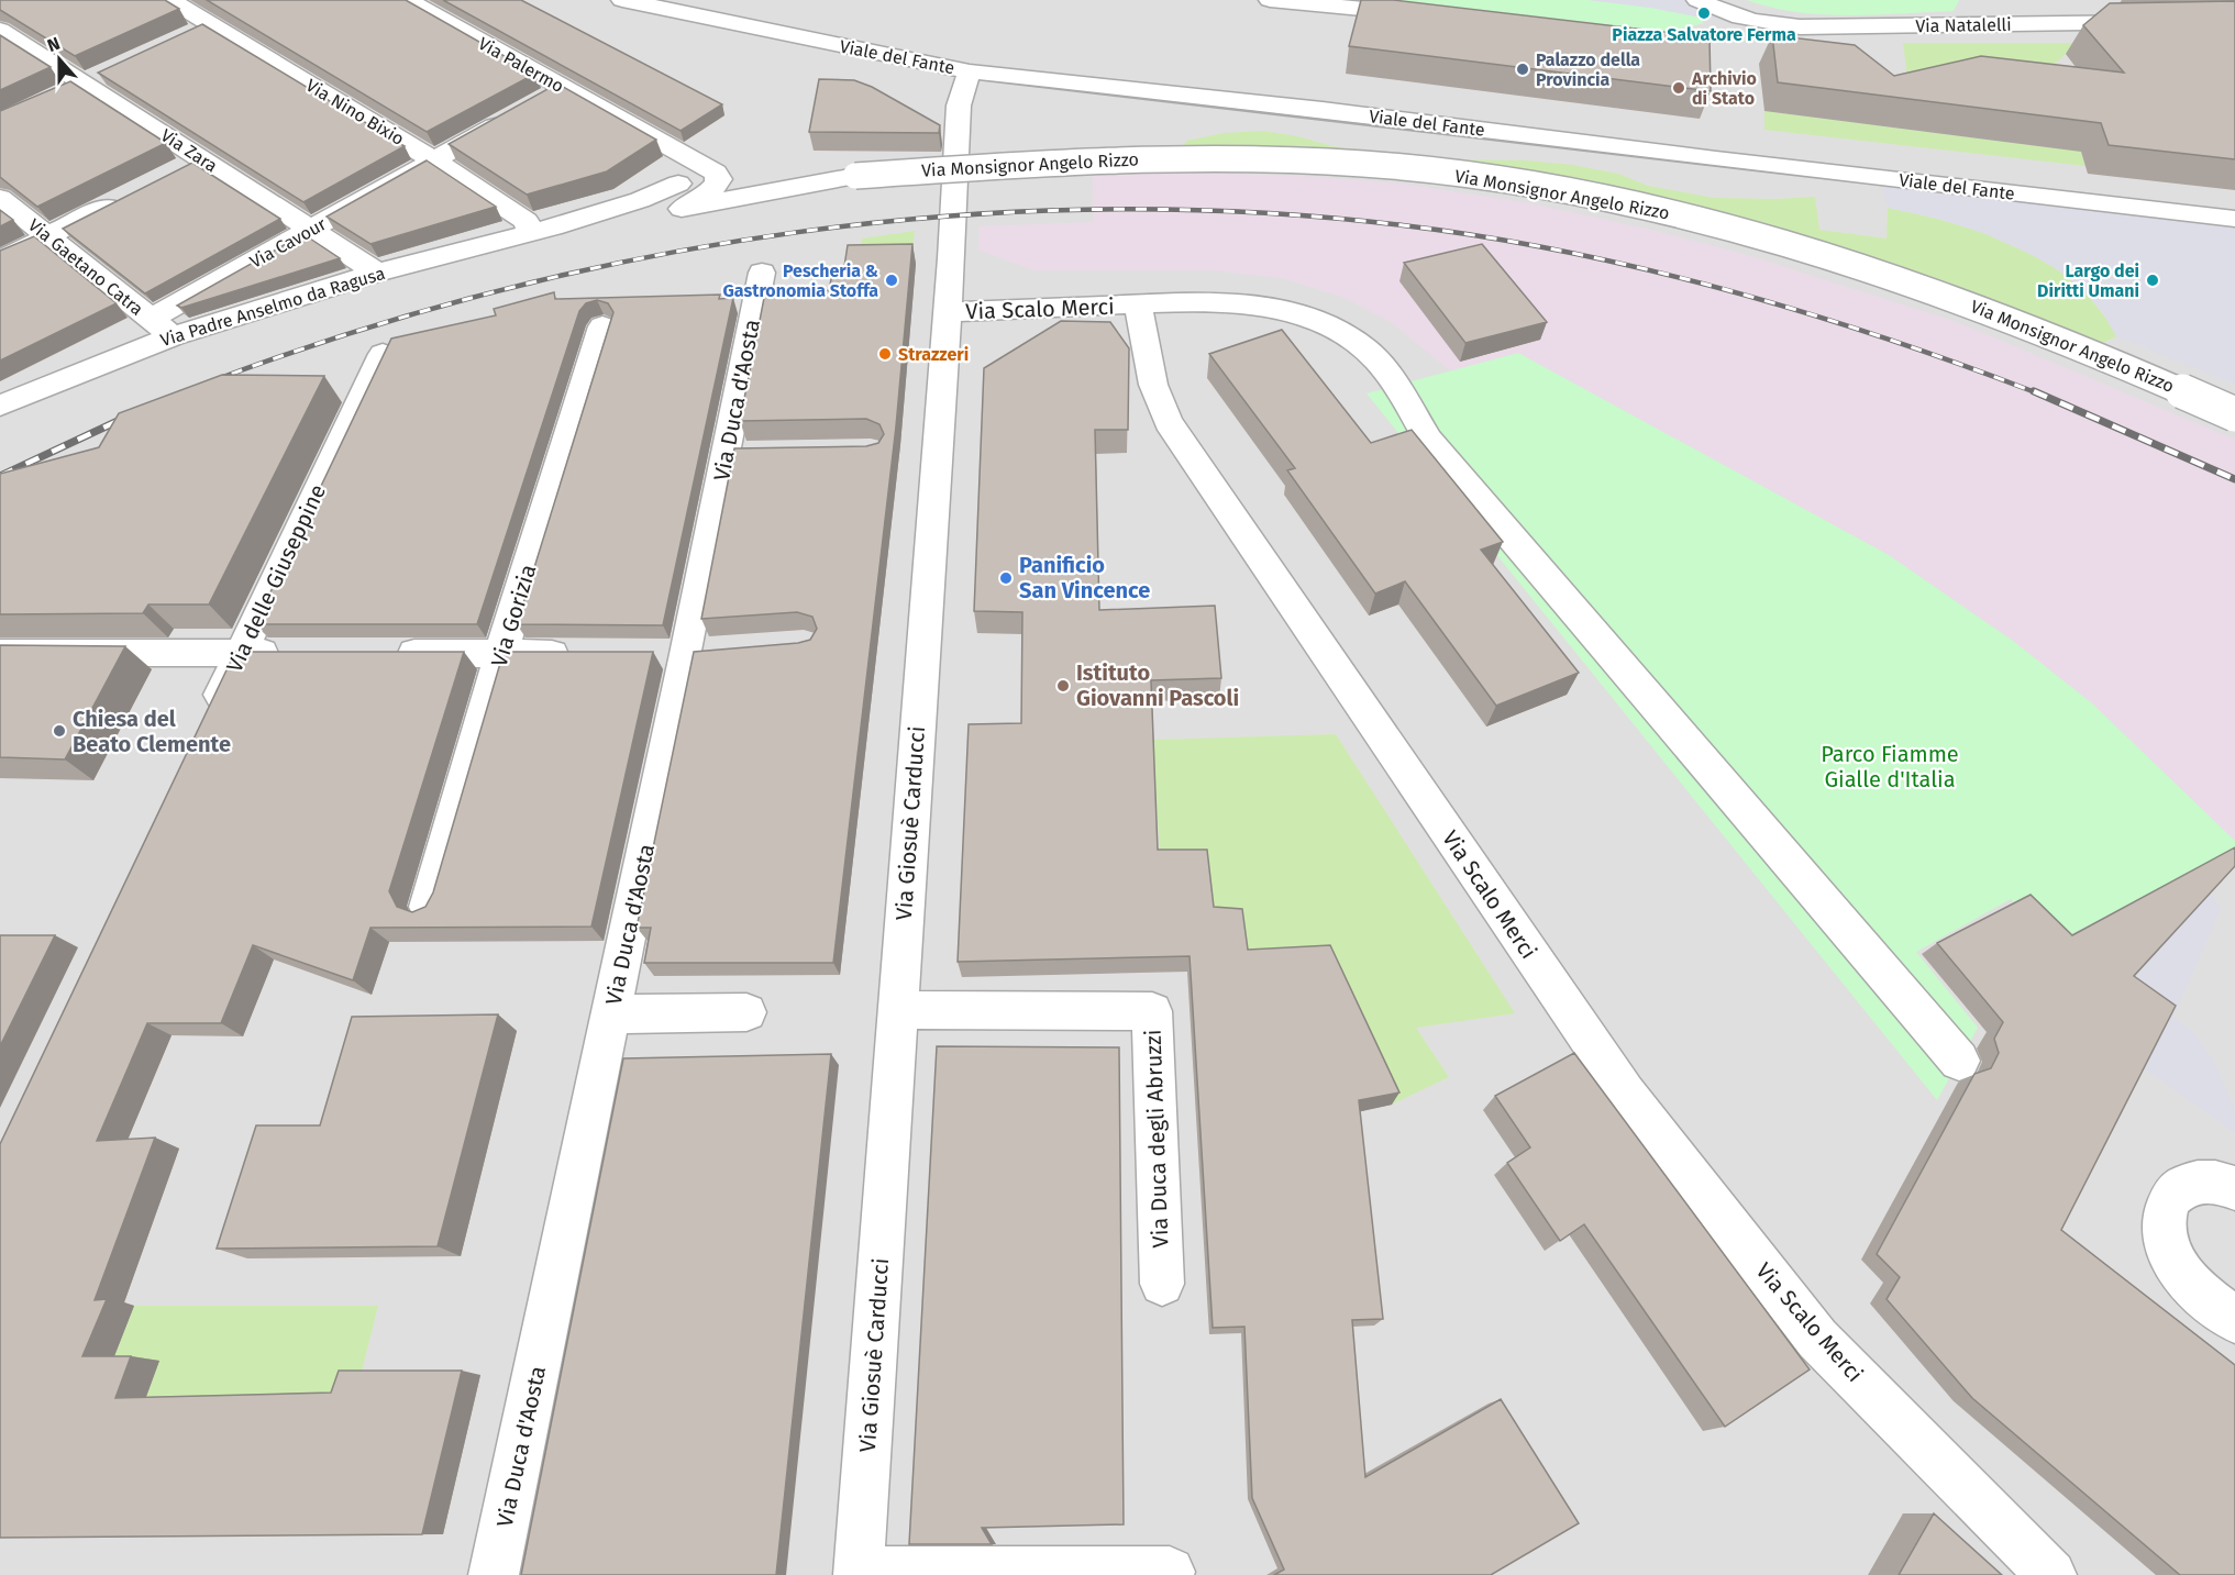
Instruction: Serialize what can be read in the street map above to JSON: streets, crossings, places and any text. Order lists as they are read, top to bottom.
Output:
{
  "streets": {
    "street": [
      "Via Natalelli",
      "Viale del Fante",
      "Via Palermo",
      "Via Nino Bixio",
      "Via Zara",
      "Via Monsignor Angelo Rizzo",
      "Via Cavour",
      "Via Gaetano Catra",
      "Via Padre Anselmo da Ragusa",
      "Via Scalo Merci",
      "Via Duca d'Aosta",
      "Via delle Giuseppine",
      "Via Gorizia",
      "Via Giosuè Carducci",
      "Via Duca degli Abruzzi"
    ]
  },
  "crossings": [
    ["Viale del Fante", "Via Giosuè Carducci"],
    ["Via Palermo", "Via Cavour"],
    ["Via Palermo", "Via Padre Anselmo da Ragusa"],
    ["Via Nino Bixio", "Via Cavour"],
    ["Via Nino Bixio", "Via Padre Anselmo da Ragusa"],
    ["Via Zara", "Via Cavour"],
    ["Via Zara", "Via Padre Anselmo da Ragusa"],
    ["Via Cavour", "Via Gaetano Catra"],
    ["Via Cavour", "Via Padre Anselmo da Ragusa"],
    ["Via Gaetano Catra", "Via Padre Anselmo da Ragusa"],
    ["Via Scalo Merci", "Via Giosuè Carducci"],
    ["Via Giosuè Carducci", "Via Duca degli Abruzzi"]
  ],
  "parks": ["Parco Fiamme Gialle d'Italia"],
  "places": [
    "Piazza Salvatore Ferma",
    "Palazzo della Provincia",
    "Archivio di Stato",
    "Pescheria & Gastronomia Stoffa",
    "Largo dei Diritti Umani",
    "Strazzeri",
    "Panificio San Vincence",
    "Istituto Giovanni Pascoli",
    "Chiesa del Beato Clemente"
  ],
  "north": "top"
}
